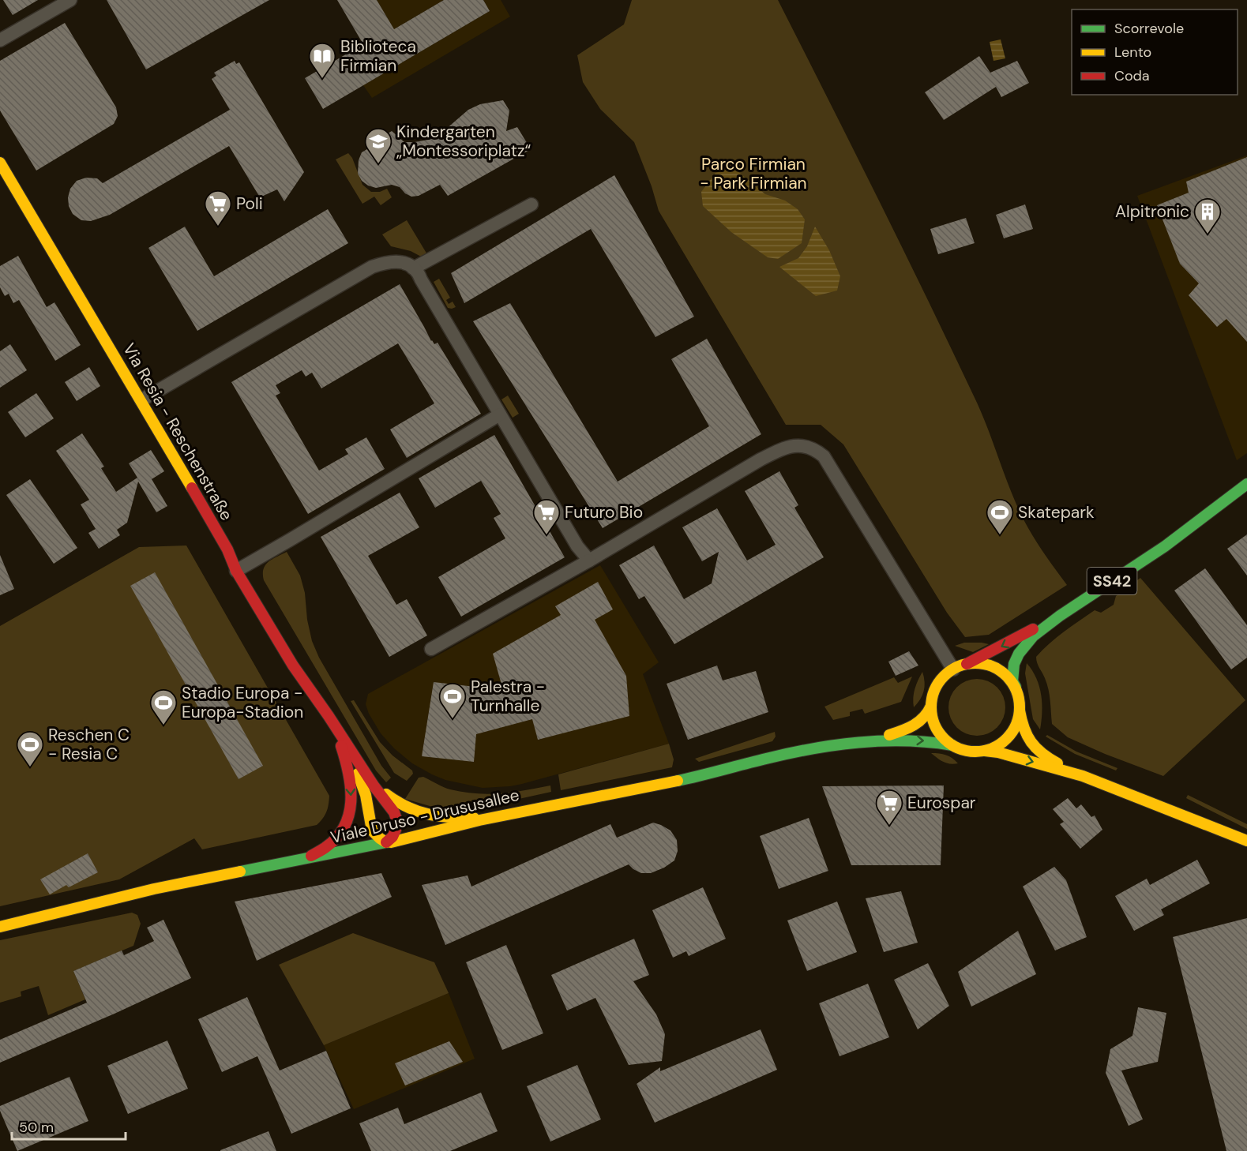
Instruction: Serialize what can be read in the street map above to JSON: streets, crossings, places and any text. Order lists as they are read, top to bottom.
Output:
{
  "streets": {
    "main road": ["Via Resia - Reschenstraße", "SS42", "Viale Druso - Drususallee"]
  },
  "crossings": [
    ["Via Resia - Reschenstraße", "Viale Druso - Drususallee"],
    ["SS42", "Viale Druso - Drususallee"]
  ],
  "parks": ["Parco Firmian - Park Firmian"],
  "places": {
    "library": ["Biblioteca Firmian"],
    "school or university": ["Kindergarten „Montessoriplatz“"],
    "supermarket": ["Poli", "Futuro Bio", "Eurospar"],
    "building": ["Alpitronic"],
    "sports": [
      "Skatepark",
      "Palestra - Turnhalle",
      "Stadio Europa - Europa-Stadion",
      "Reschen C - Resia C"
    ]
  },
  "legend": ["Scorrevole", "Lento", "Coda"],
  "scale_bar": "50 m"
}
